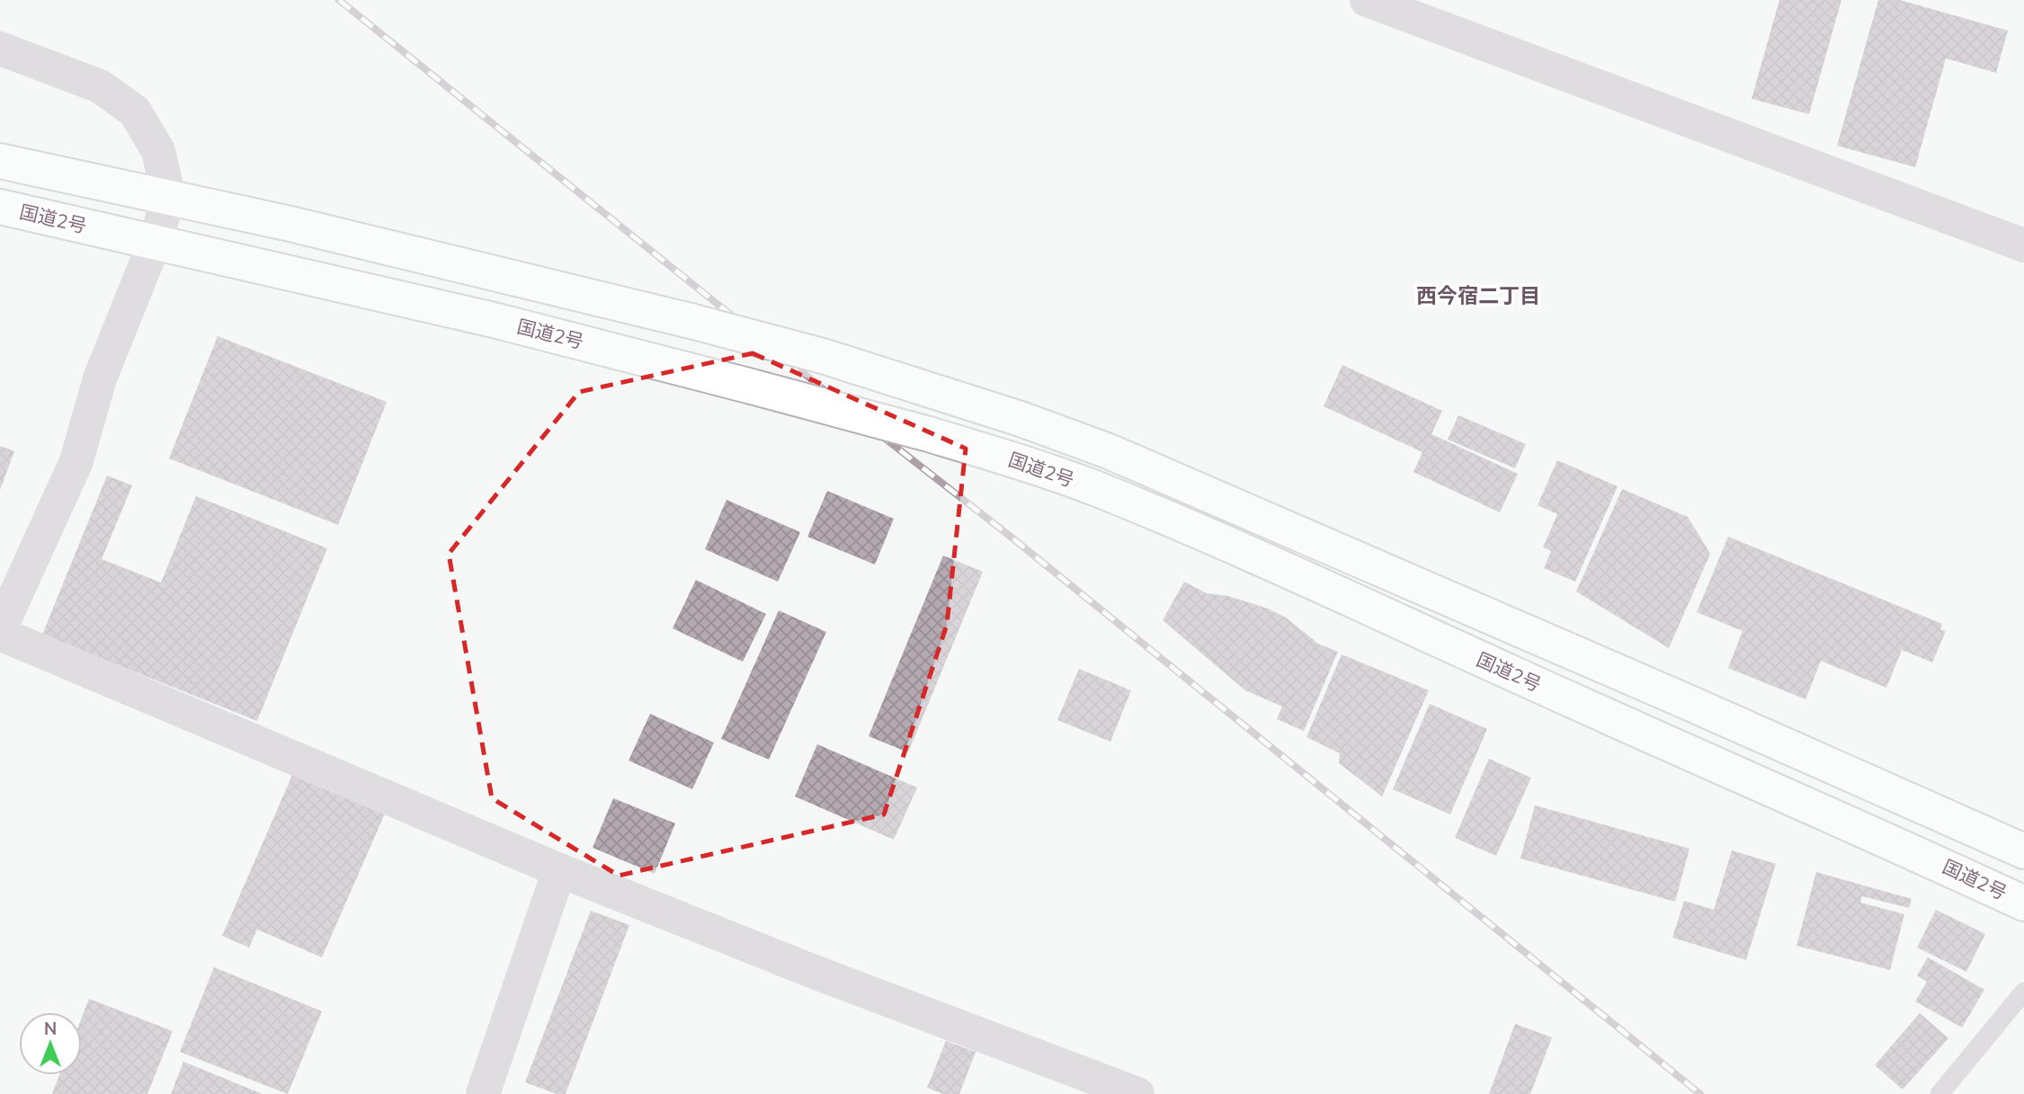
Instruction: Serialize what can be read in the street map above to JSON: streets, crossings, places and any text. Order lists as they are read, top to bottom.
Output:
{
  "streets": {
    "highway": ["国道2号"]
  },
  "districts": ["西今宿二丁目"],
  "north": "top"
}
